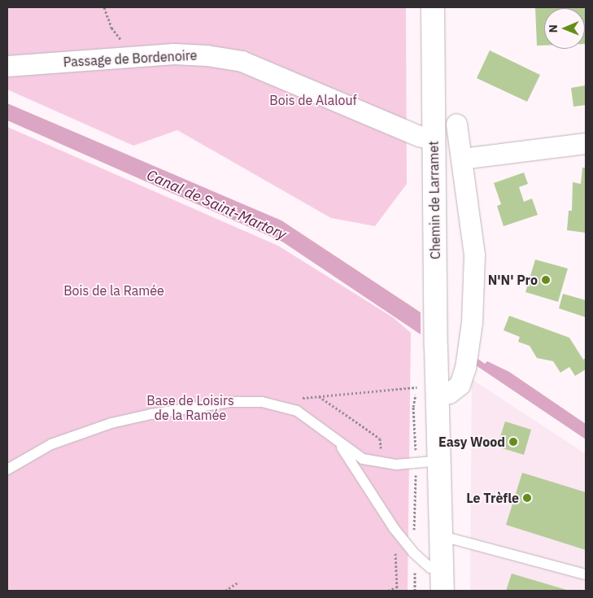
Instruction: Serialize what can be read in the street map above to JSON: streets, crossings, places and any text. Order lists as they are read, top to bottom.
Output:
{
  "streets": {
    "main road": ["Chemin de Larramet"],
    "street": ["Passage de Bordenoire"]
  },
  "crossings": [
    ["Passage de Bordenoire", "Chemin de Larramet"]
  ],
  "water": ["Canal de Saint-Martory"],
  "parks": ["Bois de Alalouf", "Bois de la Ramée", "Base de Loisirs de la Ramée"],
  "places": ["N'N' Pro", "Easy Wood", "Le Trèfle"],
  "north": "left"
}
